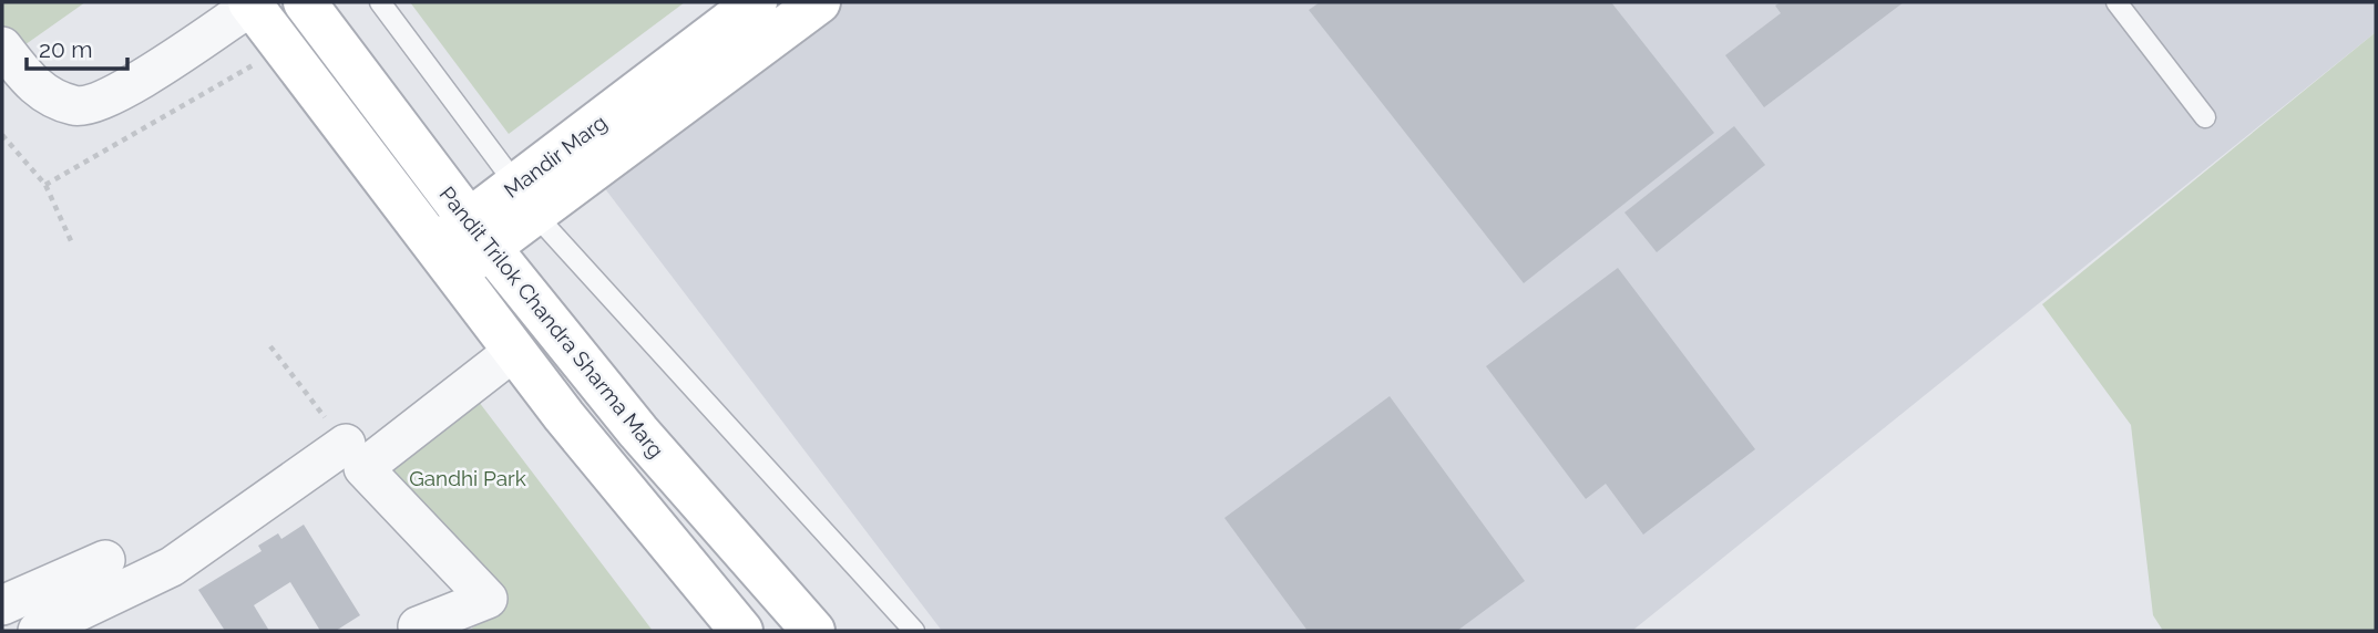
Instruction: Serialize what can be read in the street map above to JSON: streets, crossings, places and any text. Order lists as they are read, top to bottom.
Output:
{
  "streets": {
    "main road": ["Mandir Marg", "Pandit Trilok Chandra Sharma Marg"]
  },
  "crossings": [
    ["Mandir Marg", "Pandit Trilok Chandra Sharma Marg"]
  ],
  "parks": ["Gandhi Park"],
  "scale_bar": "20 m"
}
